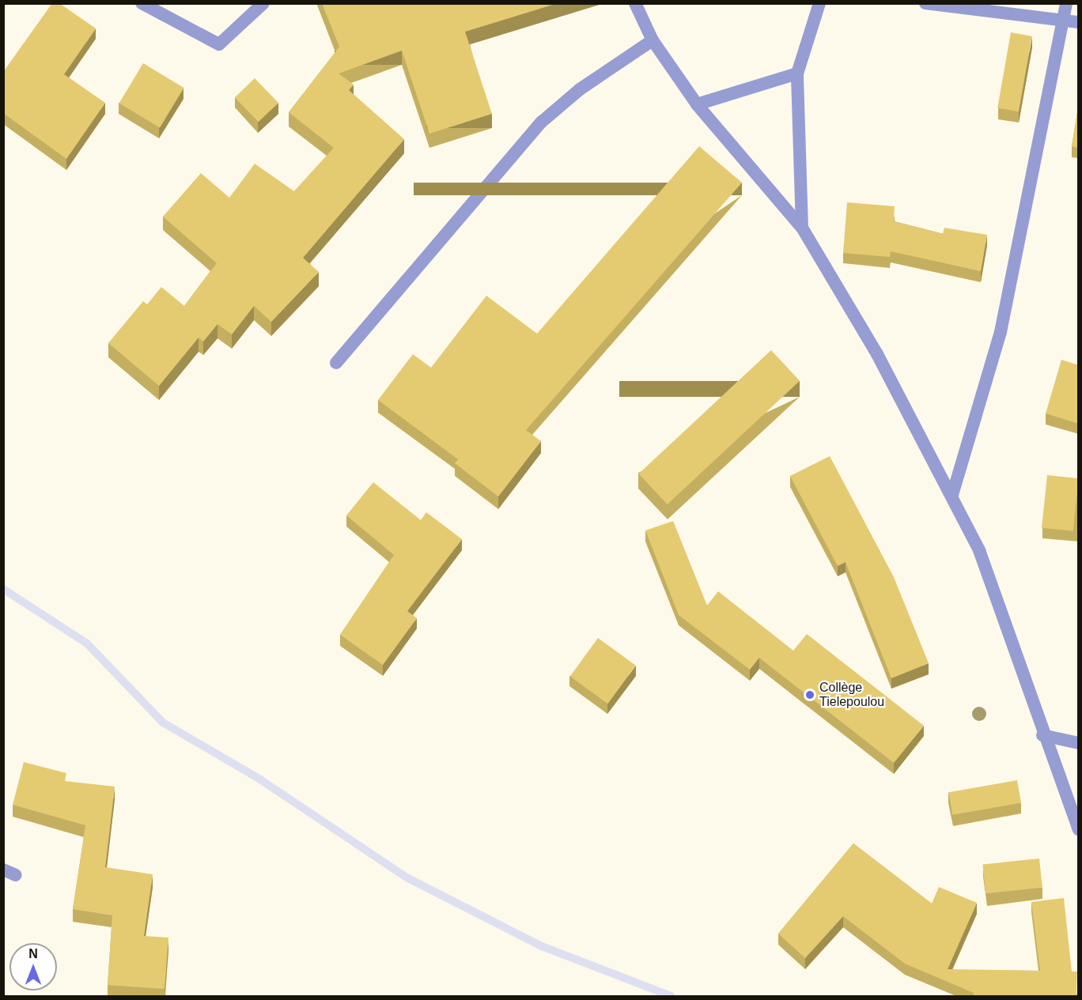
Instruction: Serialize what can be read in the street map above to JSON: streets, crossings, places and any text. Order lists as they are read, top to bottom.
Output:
{
  "places": ["Collège Tielepoulou"],
  "north": "top"
}
